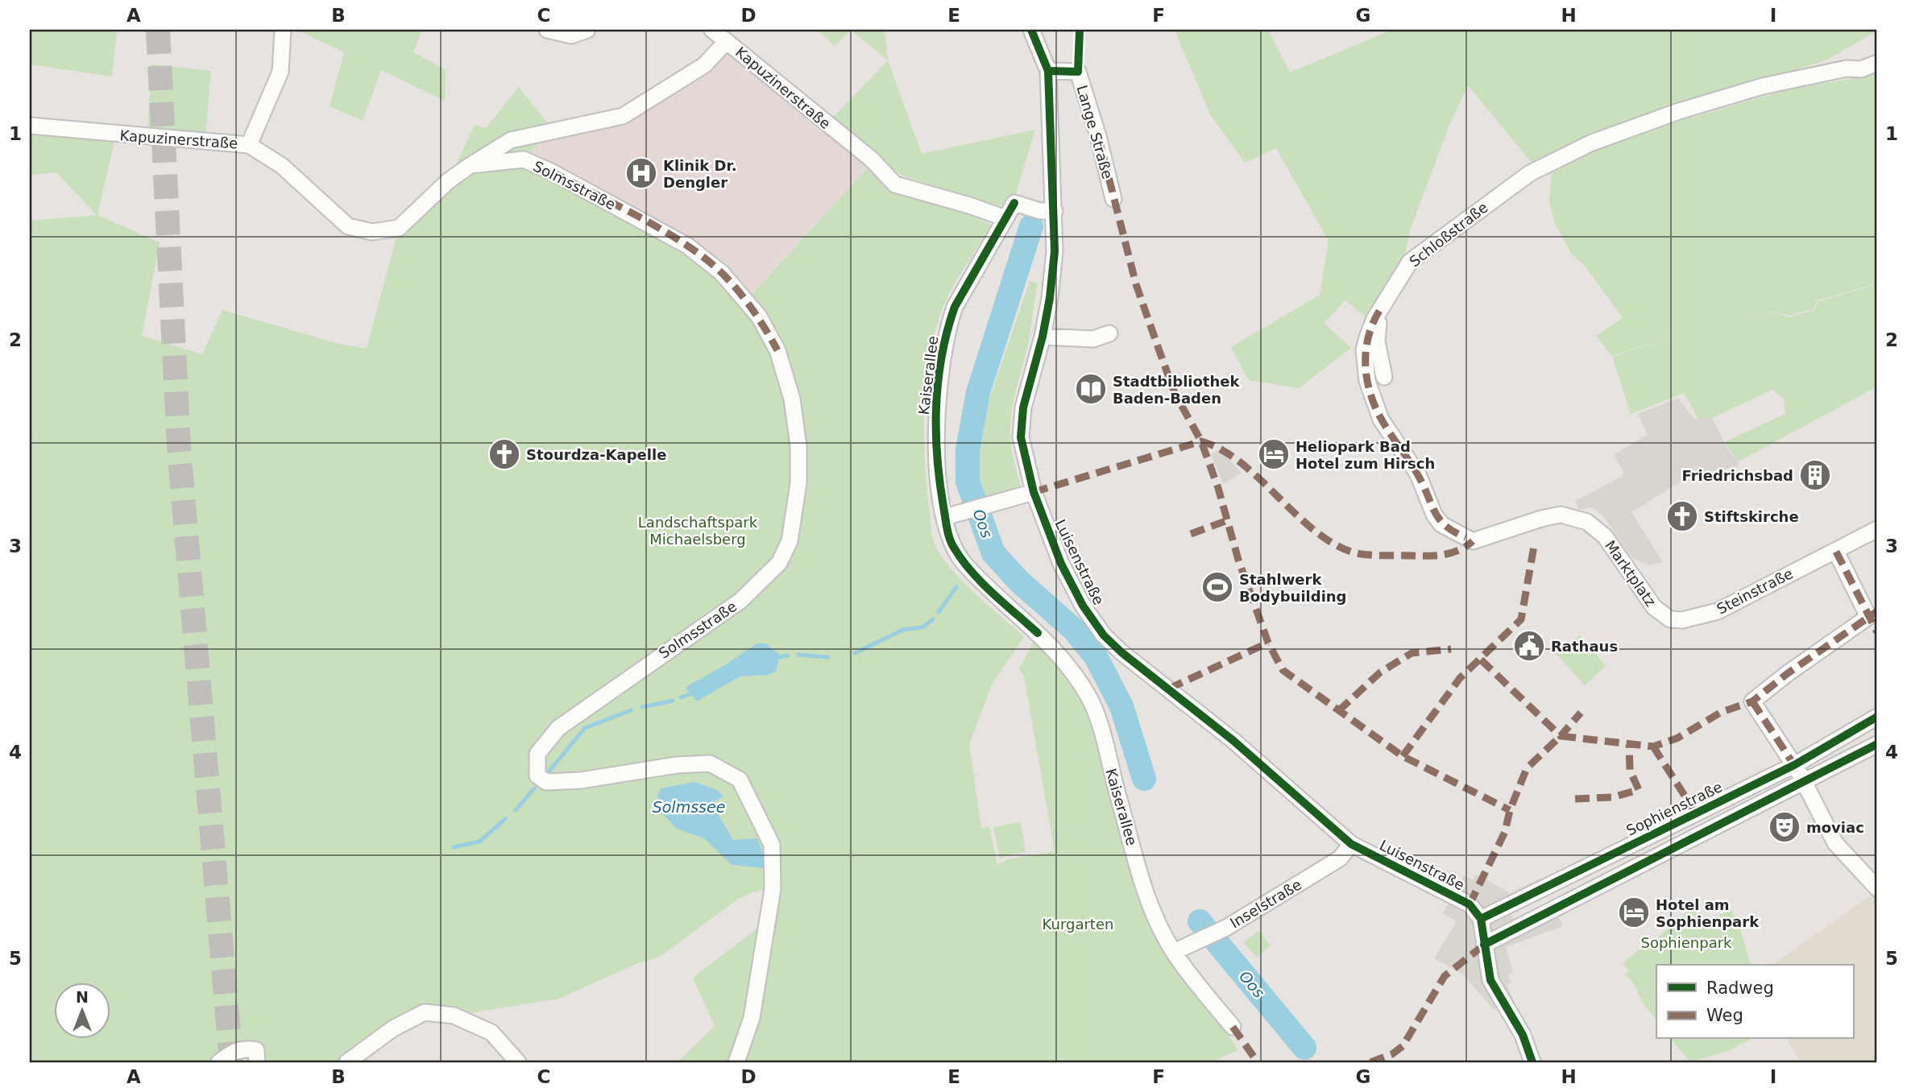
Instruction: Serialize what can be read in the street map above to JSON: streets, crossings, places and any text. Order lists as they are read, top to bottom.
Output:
{
  "streets": {
    "street": [
      "Kapuzinerstraße",
      "Lange Straße",
      "Solmsstraße",
      "Schloßstraße",
      "Kaiserallee",
      "Luisenstraße",
      "Marktplatz",
      "Steinstraße",
      "Sophienstraße",
      "Inselstraße"
    ]
  },
  "crossings": [
    ["Kapuzinerstraße", "Solmsstraße"],
    ["Kapuzinerstraße", "Kaiserallee"],
    ["Lange Straße", "Luisenstraße"],
    ["Schloßstraße", "Marktplatz"],
    ["Kaiserallee", "Luisenstraße"],
    ["Kaiserallee", "Inselstraße"],
    ["Luisenstraße", "Sophienstraße"],
    ["Luisenstraße", "Inselstraße"],
    ["Marktplatz", "Steinstraße"]
  ],
  "water": ["Oos", "Solmssee"],
  "parks": ["Landschaftspark Michaelsberg", "Kurgarten", "Sophienpark"],
  "places": {
    "hospital": ["Klinik Dr. Dengler"],
    "library": ["Stadtbibliothek Baden-Baden"],
    "church": ["Stourdza-Kapelle", "Stiftskirche"],
    "hotel": ["Heliopark Bad Hotel zum Hirsch", "Hotel am Sophienpark"],
    "building": ["Friedrichsbad"],
    "sports": ["Stahlwerk Bodybuilding"],
    "public building": ["Rathaus"],
    "theatre": ["moviac"]
  },
  "legend": ["Radweg", "Weg"],
  "north": "top",
  "grid": {
    "columns": [
      "A",
      "B",
      "C",
      "D",
      "E",
      "F",
      "G",
      "H",
      "I"
    ],
    "rows": [
      "1",
      "2",
      "3",
      "4",
      "5"
    ]
  }
}
